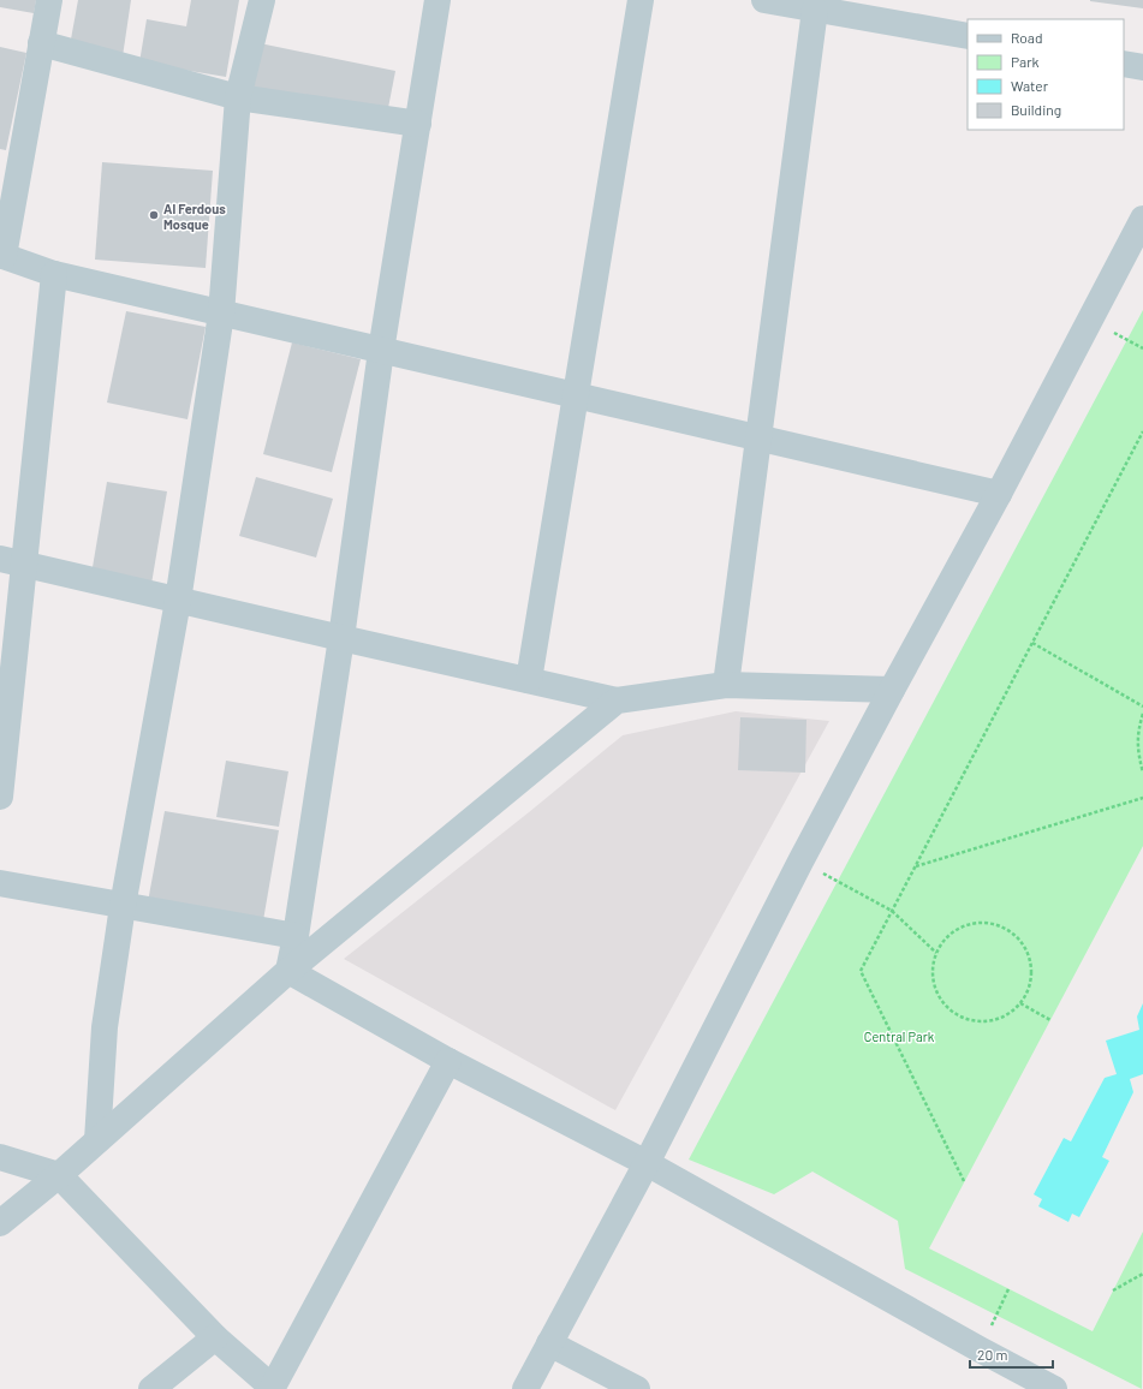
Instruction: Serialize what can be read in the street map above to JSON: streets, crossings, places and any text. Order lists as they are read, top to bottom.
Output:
{
  "parks": ["Central Park"],
  "places": ["Al Ferdous Mosque"],
  "legend": [
    "Road",
    "Park",
    "Water",
    "Building"
  ],
  "scale_bar": "20 m"
}
